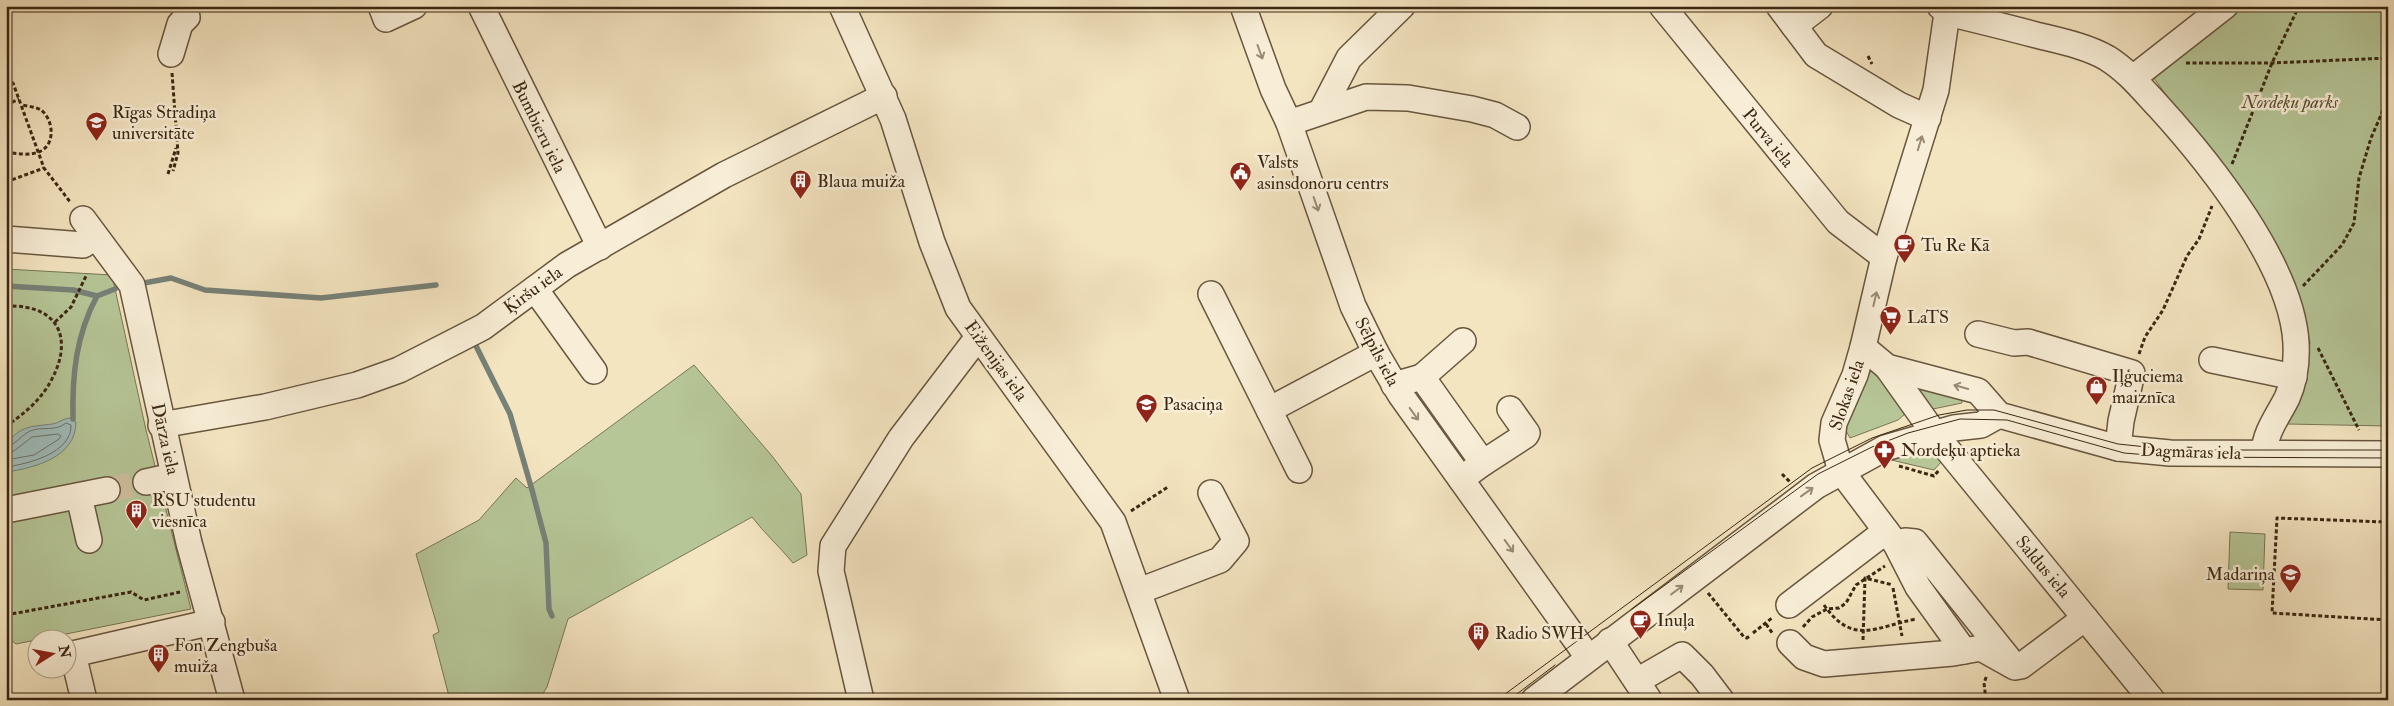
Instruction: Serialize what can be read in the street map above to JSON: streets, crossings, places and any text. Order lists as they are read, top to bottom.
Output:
{
  "streets": {
    "street": [
      "Bumbieru iela",
      "Purva iela",
      "Ķiršu iela",
      "Sēlpils iela",
      "Eiženijas iela",
      "Slokas iela",
      "Dārza iela",
      "Dagmāras iela",
      "Saldus iela"
    ]
  },
  "crossings": [
    ["Bumbieru iela", "Ķiršu iela"],
    ["Purva iela", "Slokas iela"],
    ["Ķiršu iela", "Eiženijas iela"],
    ["Ķiršu iela", "Dārza iela"]
  ],
  "one_way": ["Slokas iela"],
  "parks": ["Nordeķu parks"],
  "places": {
    "school or university": ["Rīgas Stradiņa universitāte", "Pasaciņa", "Madariņa"],
    "public building": ["Valsts asinsdonoru centrs"],
    "building": [
      "Blaua muiža",
      "RSU studentu viesnīca",
      "Radio SWH",
      "Fon Zengbuša muiža"
    ],
    "cafe": ["Tu Re Kā", "Inuļa"],
    "supermarket": ["LaTS"],
    "shop": ["Iļģuciema maiznīca"],
    "pharmacy": ["Nordeķu aptieka"]
  },
  "north": "right"
}
